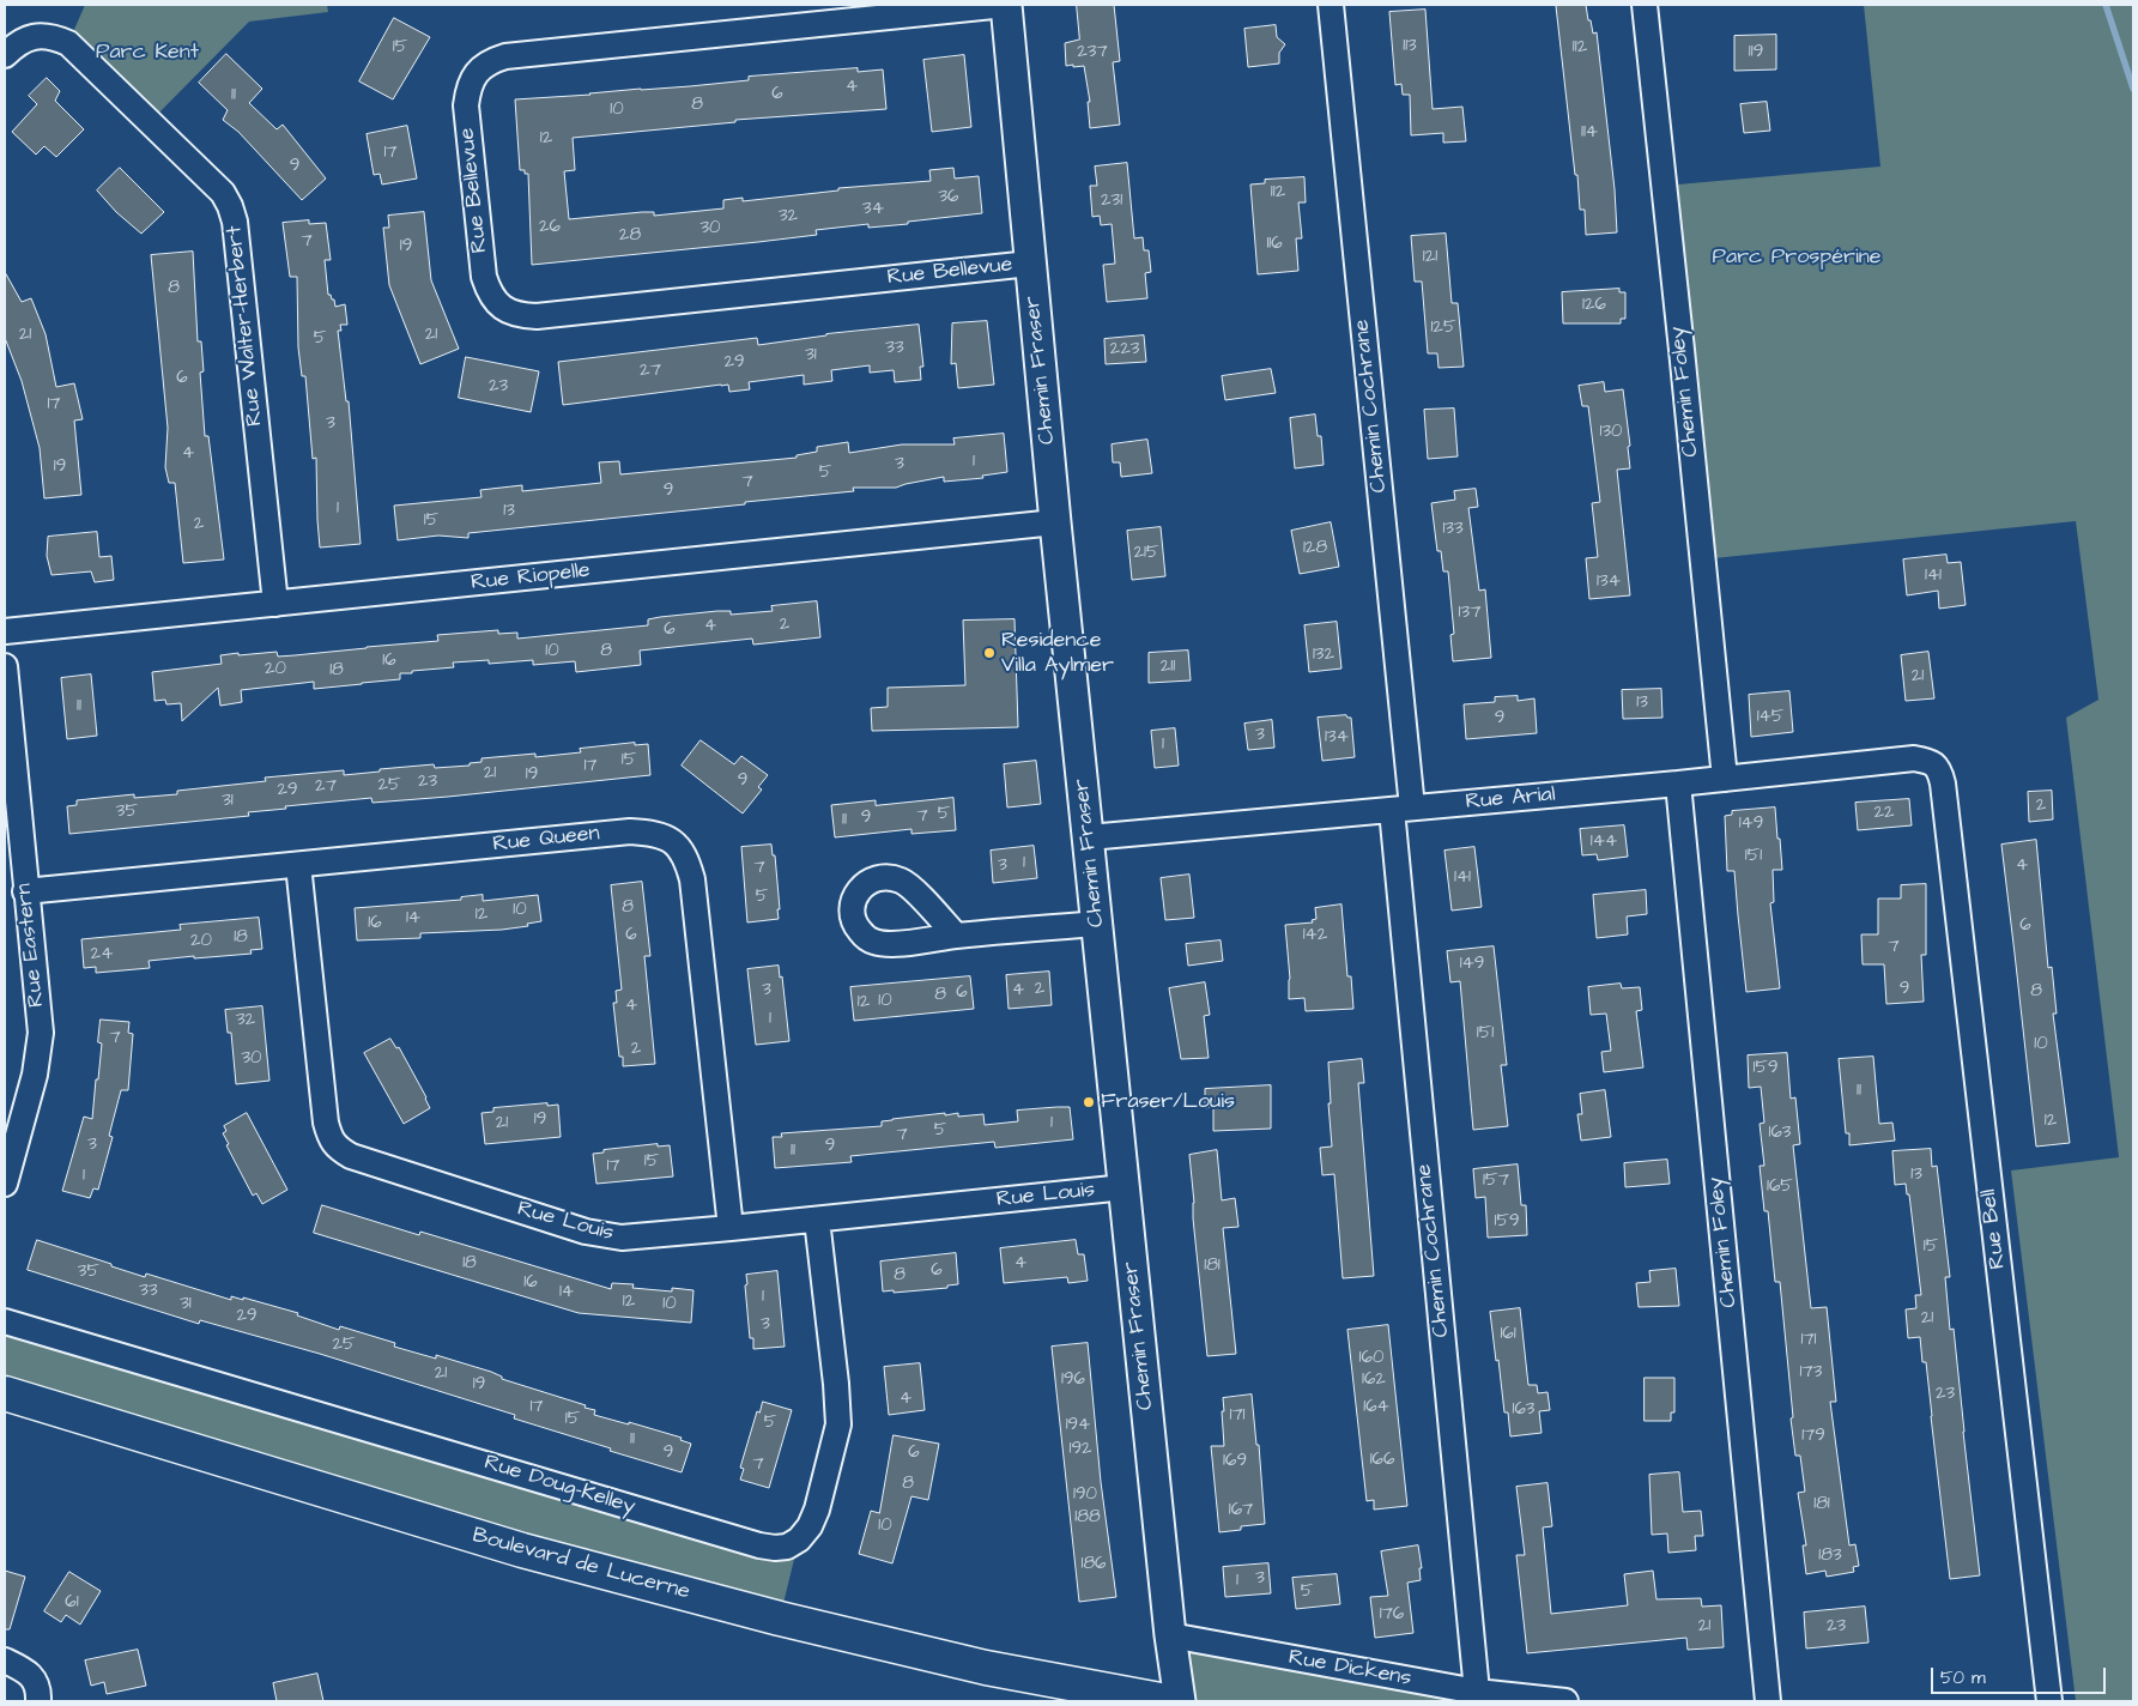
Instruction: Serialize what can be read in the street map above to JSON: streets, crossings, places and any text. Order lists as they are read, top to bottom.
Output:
{
  "streets": {
    "main road": ["Boulevard de Lucerne"],
    "street": [
      "Rue Bellevue",
      "Rue Walter-Herbert",
      "Chemin Fraser",
      "Chemin Foley",
      "Chemin Cochrane",
      "Rue Riopelle",
      "Rue Arial",
      "Rue Queen",
      "Rue Eastern",
      "Rue Louis",
      "Rue Bell",
      "Rue Doug-Kelley",
      "Rue Dickens"
    ]
  },
  "crossings": [
    ["Rue Bellevue", "Chemin Fraser"],
    ["Rue Walter-Herbert", "Rue Riopelle"],
    ["Chemin Fraser", "Rue Riopelle"],
    ["Chemin Fraser", "Rue Arial"],
    ["Chemin Fraser", "Rue Louis"],
    ["Chemin Fraser", "Rue Dickens"],
    ["Chemin Foley", "Rue Arial"],
    ["Chemin Cochrane", "Rue Arial"],
    ["Chemin Cochrane", "Rue Dickens"],
    ["Rue Arial", "Rue Bell"],
    ["Rue Queen", "Rue Eastern"],
    ["Rue Queen", "Rue Louis"],
    ["Rue Louis", "Rue Doug-Kelley"]
  ],
  "parks": ["Parc Kent", "Parc Prospérine"],
  "places": ["Residence Villa Aylmer", "Fraser/Louis"],
  "house_numbers": [
    "113",
    "15",
    "112",
    "237",
    "119",
    "4",
    "6",
    "11",
    "8",
    "10",
    "114",
    "12",
    "17",
    "9",
    "112",
    "36",
    "231",
    "34",
    "32",
    "26",
    "30",
    "28",
    "7",
    "116",
    "19",
    "121",
    "8",
    "126",
    "125",
    "21",
    "21",
    "5",
    "33",
    "223",
    "31",
    "29",
    "27",
    "6",
    "23",
    "17",
    "3",
    "130",
    "4",
    "1",
    "3",
    "19",
    "5",
    "7",
    "9",
    "1",
    "13",
    "15",
    "2",
    "133",
    "128",
    "215",
    "141",
    "134",
    "137",
    "2",
    "4",
    "6",
    "10",
    "8",
    "132",
    "16",
    "211",
    "20",
    "18",
    "21",
    "13",
    "11",
    "145",
    "9",
    "3",
    "134",
    "1",
    "15",
    "17",
    "21",
    "19",
    "9",
    "23",
    "25",
    "27",
    "29",
    "31",
    "2",
    "35",
    "22",
    "5",
    "7",
    "9",
    "11",
    "149",
    "144",
    "151",
    "1",
    "3",
    "4",
    "7",
    "141",
    "5",
    "8",
    "10",
    "12",
    "14",
    "16",
    "6",
    "6",
    "142",
    "18",
    "20",
    "7",
    "24",
    "149",
    "2",
    "9",
    "3",
    "4",
    "8",
    "6",
    "8",
    "10",
    "12",
    "4",
    "1",
    "32",
    "151",
    "7",
    "10",
    "2",
    "30",
    "159",
    "11",
    "19",
    "12",
    "21",
    "1",
    "5",
    "163",
    "7",
    "3",
    "9",
    "11",
    "15",
    "17",
    "13",
    "1",
    "157",
    "165",
    "159",
    "15",
    "18",
    "4",
    "181",
    "6",
    "35",
    "8",
    "16",
    "33",
    "14",
    "1",
    "12",
    "31",
    "10",
    "29",
    "21",
    "3",
    "161",
    "171",
    "25",
    "160",
    "173",
    "21",
    "196",
    "162",
    "19",
    "23",
    "4",
    "17",
    "164",
    "163",
    "171",
    "15",
    "5",
    "194",
    "179",
    "11",
    "192",
    "9",
    "6",
    "166",
    "169",
    "7",
    "8",
    "190",
    "181",
    "167",
    "188",
    "10",
    "183",
    "186",
    "3",
    "1",
    "5",
    "61",
    "176",
    "21",
    "23"
  ],
  "scale_bar": "50 m"
}
